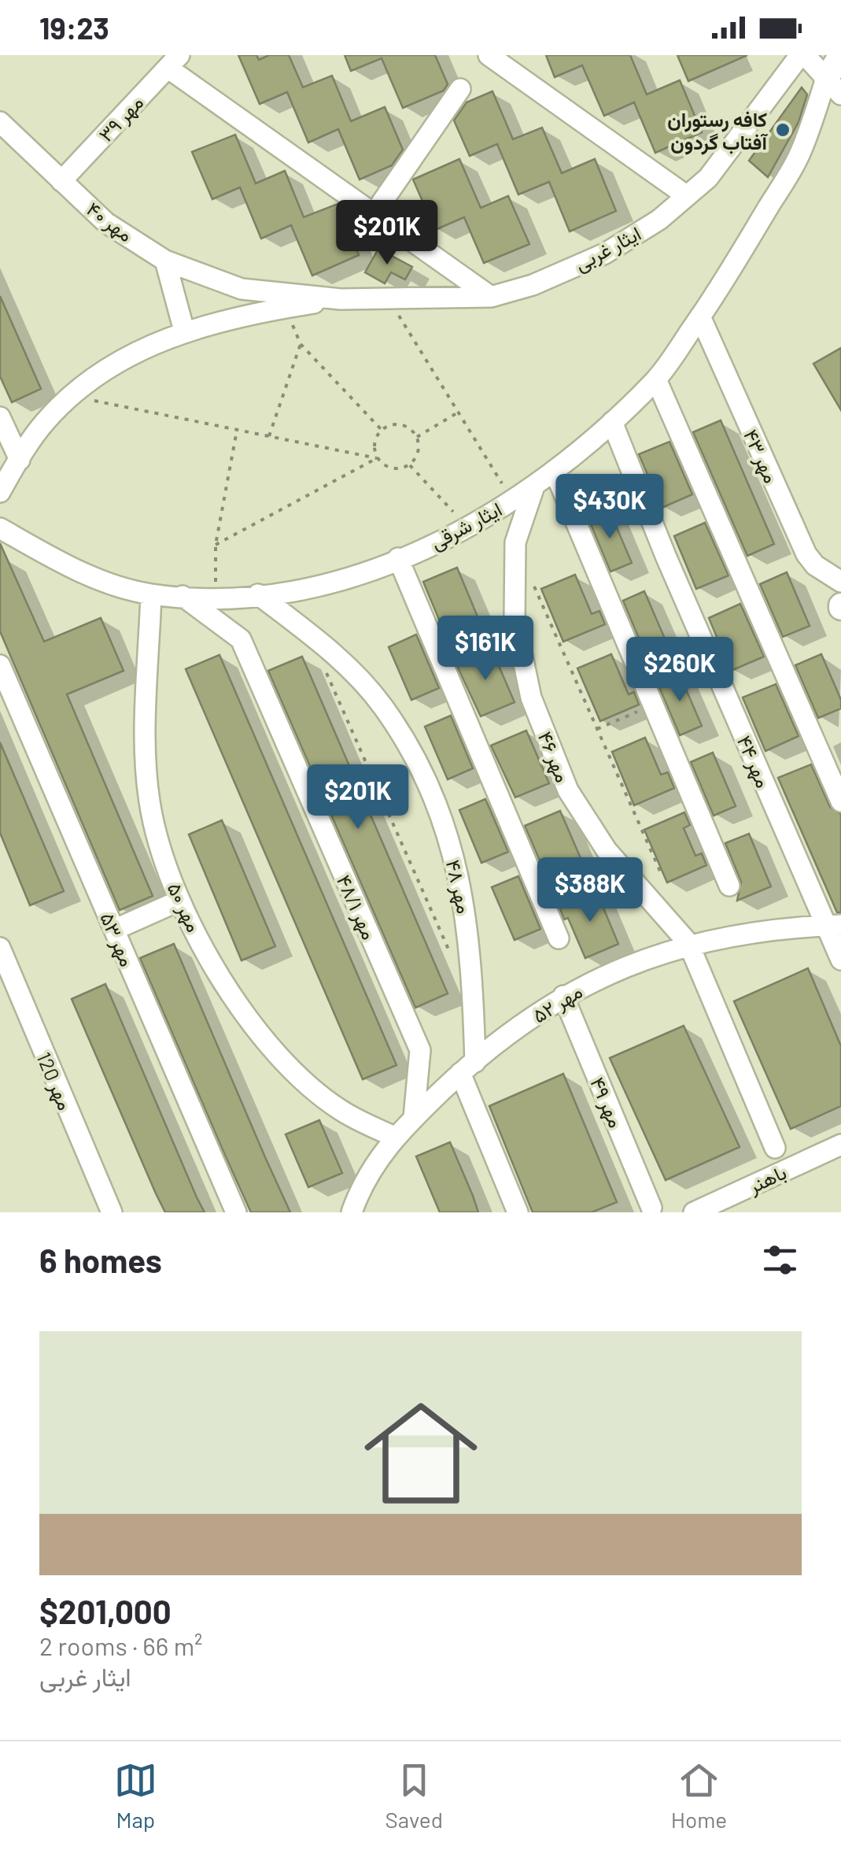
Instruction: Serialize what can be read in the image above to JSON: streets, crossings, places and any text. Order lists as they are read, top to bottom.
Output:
{
  "streets": {
    "street": [
      "مهر ۳۹",
      "مهر ۴۰",
      "ایثار غربی",
      "مهر ۴۳",
      "ایثار شرقی",
      "مهر ۴۶",
      "مهر ۴۴",
      "مهر ۴۸",
      "مهر ۵۰",
      "مهر ۴۸/۱",
      "مهر ۵۳",
      "مهر ۵۲",
      "مهر 120",
      "مهر ۴۹",
      "باهنر"
    ]
  },
  "crossings": [
    ["مهر ۳۹", "مهر ۴۰"],
    ["مهر ۴۰", "ایثار غربی"],
    ["مهر ۴۳", "ایثار شرقی"],
    ["ایثار شرقی", "مهر ۴۶"],
    ["ایثار شرقی", "مهر ۴۴"],
    ["ایثار شرقی", "مهر ۴۸"],
    ["ایثار شرقی", "مهر ۵۰"],
    ["ایثار شرقی", "مهر ۴۸/۱"],
    ["مهر ۴۶", "مهر ۵۲"],
    ["مهر ۴۴", "مهر ۵۲"],
    ["مهر ۴۸", "مهر ۵۲"],
    ["مهر ۵۰", "مهر ۵۲"],
    ["مهر ۴۸/۱", "مهر ۵۲"],
    ["مهر ۵۲", "مهر ۴۹"]
  ],
  "places": ["کافه رستوران آفتاب گردون"],
  "page": {
    "status": "19:23",
    "price": [
      "$201K",
      "$430K",
      "$161K",
      "$260K",
      "$201K",
      "$388K"
    ],
    "heading": "6 homes",
    "list": [
      {
        "name": "$201,000",
        "note": "2 rooms · 66 m² · ایثار غربی"
      }
    ],
    "tabs": ["Map", "Saved", "Home"]
  }
}
